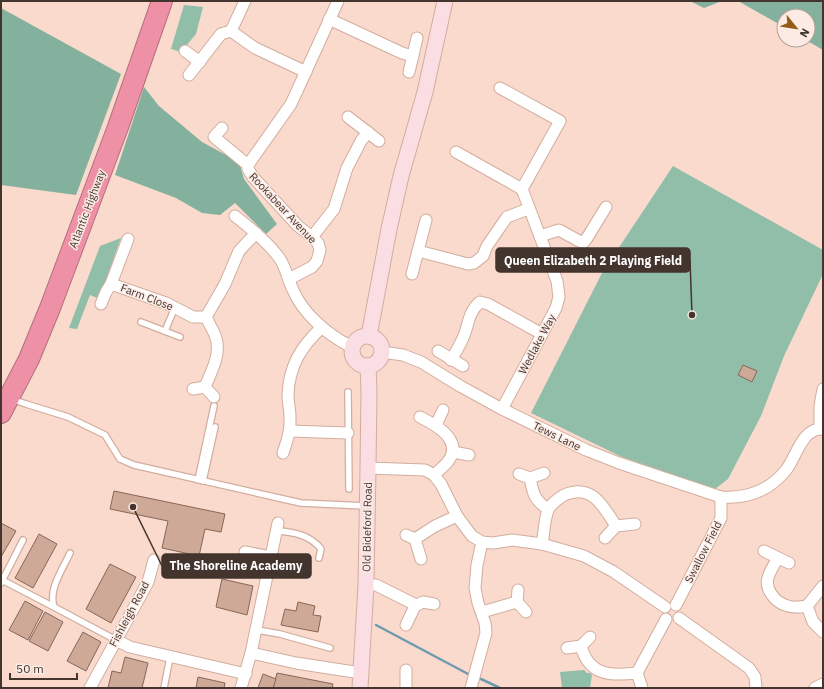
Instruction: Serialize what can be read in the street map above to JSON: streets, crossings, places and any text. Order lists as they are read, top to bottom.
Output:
{
  "streets": {
    "highway": ["Atlantic Highway"],
    "street": [
      "Rookabear Avenue",
      "Farm Close",
      "Wedlake Way",
      "Tews Lane",
      "Old Bideford Road",
      "Swallow Field",
      "Fishleigh Road"
    ]
  },
  "crossings": [
    ["Wedlake Way", "Tews Lane"],
    ["Tews Lane", "Old Bideford Road"],
    ["Tews Lane", "Swallow Field"]
  ],
  "places": ["Queen Elizabeth 2 Playing Field", "The Shoreline Academy"],
  "scale_bar": "50 m",
  "north": "bottom right"
}
